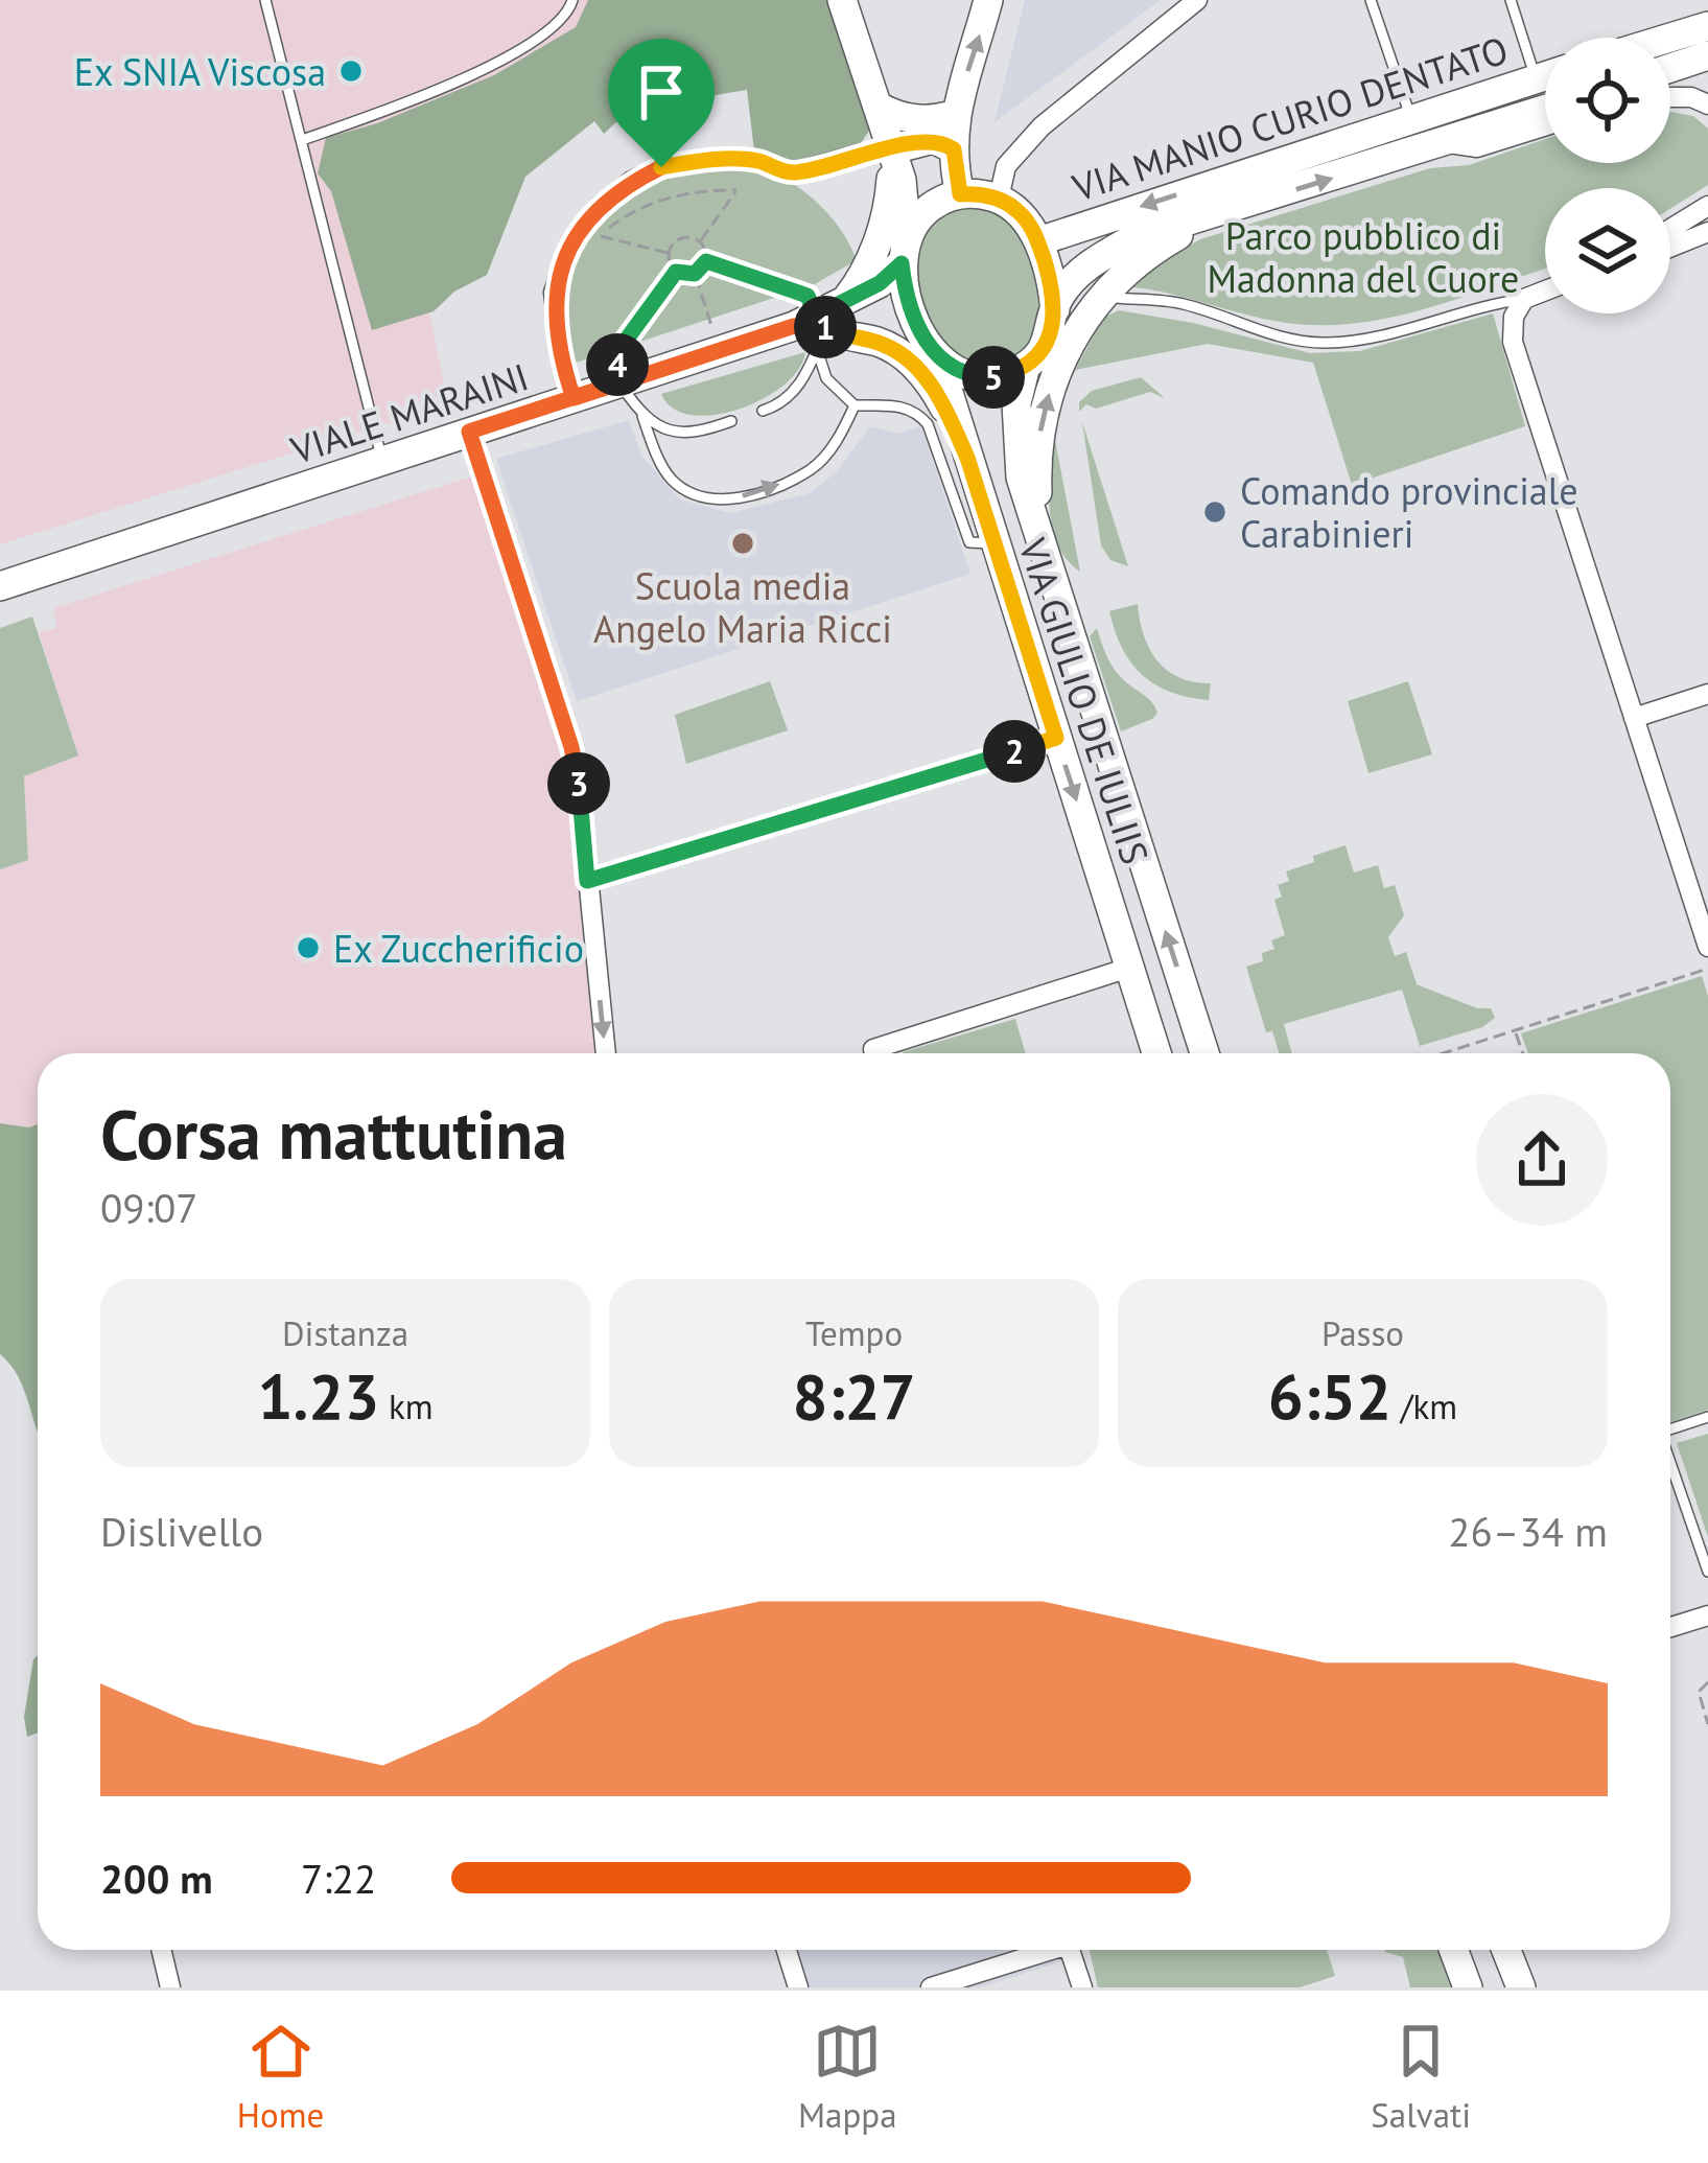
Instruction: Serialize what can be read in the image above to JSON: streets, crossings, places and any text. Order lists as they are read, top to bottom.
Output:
{
  "streets": {
    "main road": ["VIA MANIO CURIO DENTATO", "VIALE MARAINI", "VIA GIULIO DE IULIIS"]
  },
  "crossings": [
    ["VIA MANIO CURIO DENTATO", "VIALE MARAINI"],
    ["VIA MANIO CURIO DENTATO", "VIA GIULIO DE IULIIS"],
    ["VIALE MARAINI", "VIA GIULIO DE IULIIS"]
  ],
  "parks": ["Parco pubblico di Madonna del Cuore"],
  "places": [
    "Ex SNIA Viscosa",
    "Comando provinciale Carabinieri",
    "Scuola media Angelo Maria Ricci",
    "Ex Zuccherificio"
  ],
  "page": {
    "pins": [
      "1",
      "4",
      "5",
      "2",
      "3"
    ],
    "heading": ["Corsa mattutina", "09:07"],
    "stats": [
      ["Distanza", "1.23 km"],
      ["Tempo", "8:27"],
      ["Passo", "6:52 /km"]
    ],
    "chart": ["Dislivello", "26–34 m"],
    "list": [
      {
        "name": "200 m",
        "note": "7:22"
      }
    ],
    "tabs": ["Home", "Mappa", "Salvati"]
  }
}
